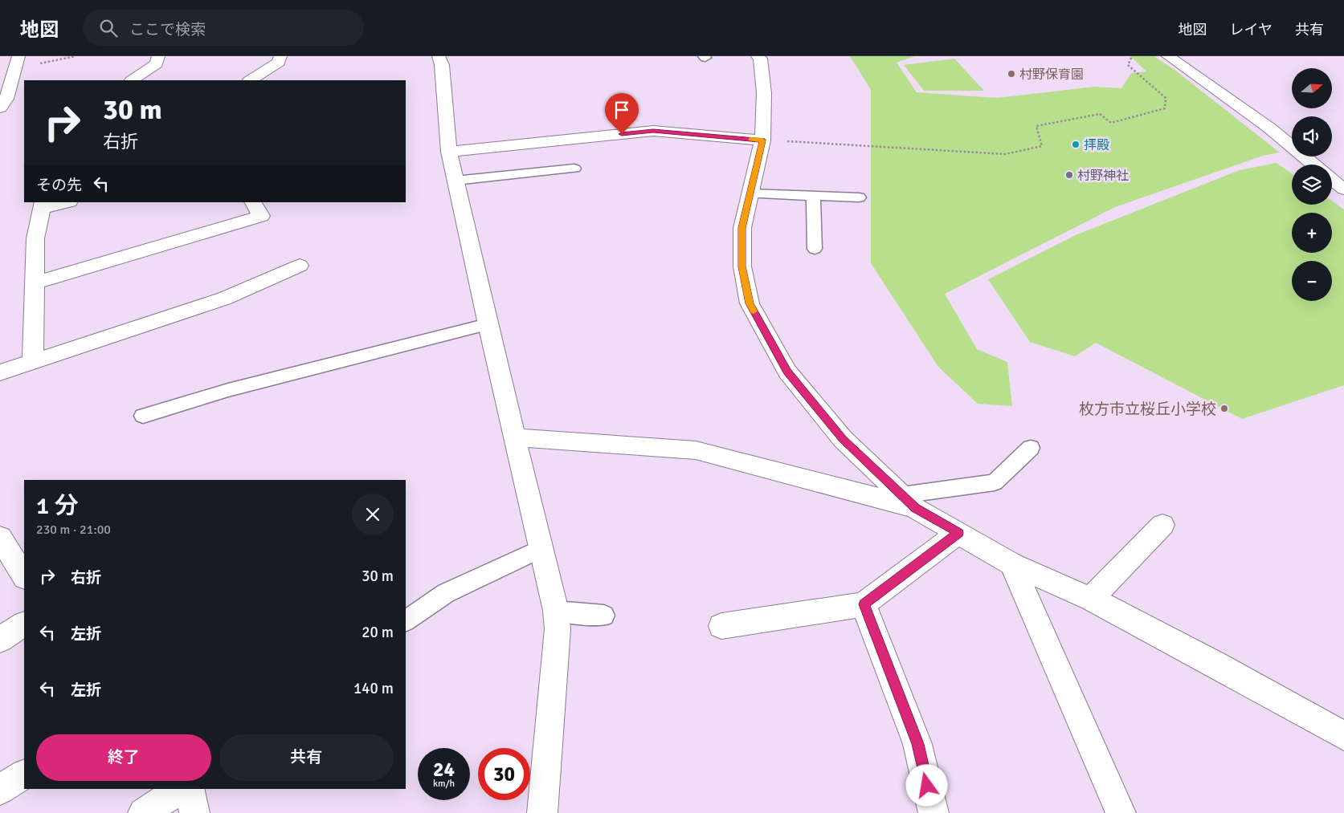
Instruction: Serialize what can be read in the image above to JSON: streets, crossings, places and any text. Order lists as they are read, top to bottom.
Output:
{
  "places": [
    "村野保育園",
    "拝殿",
    "村野神社",
    "枚方市立桜丘小学校"
  ],
  "north": "right",
  "page": {
    "header": "地図",
    "search": "ここで検索",
    "nav": ["地図", "レイヤ", "共有"],
    "map_buttons": ["+", "−"],
    "turn": ["30 m", "右折"],
    "then": "その先",
    "heading": ["1 分", "230 m · 21:00"],
    "list": [
      {
        "name": "右折",
        "value": "30 m"
      },
      {
        "name": "左折",
        "value": "20 m"
      },
      {
        "name": "左折",
        "value": "140 m"
      }
    ],
    "buttons": ["終了", "共有"],
    "speed": "24 km/h",
    "limit": "30"
  }
}
